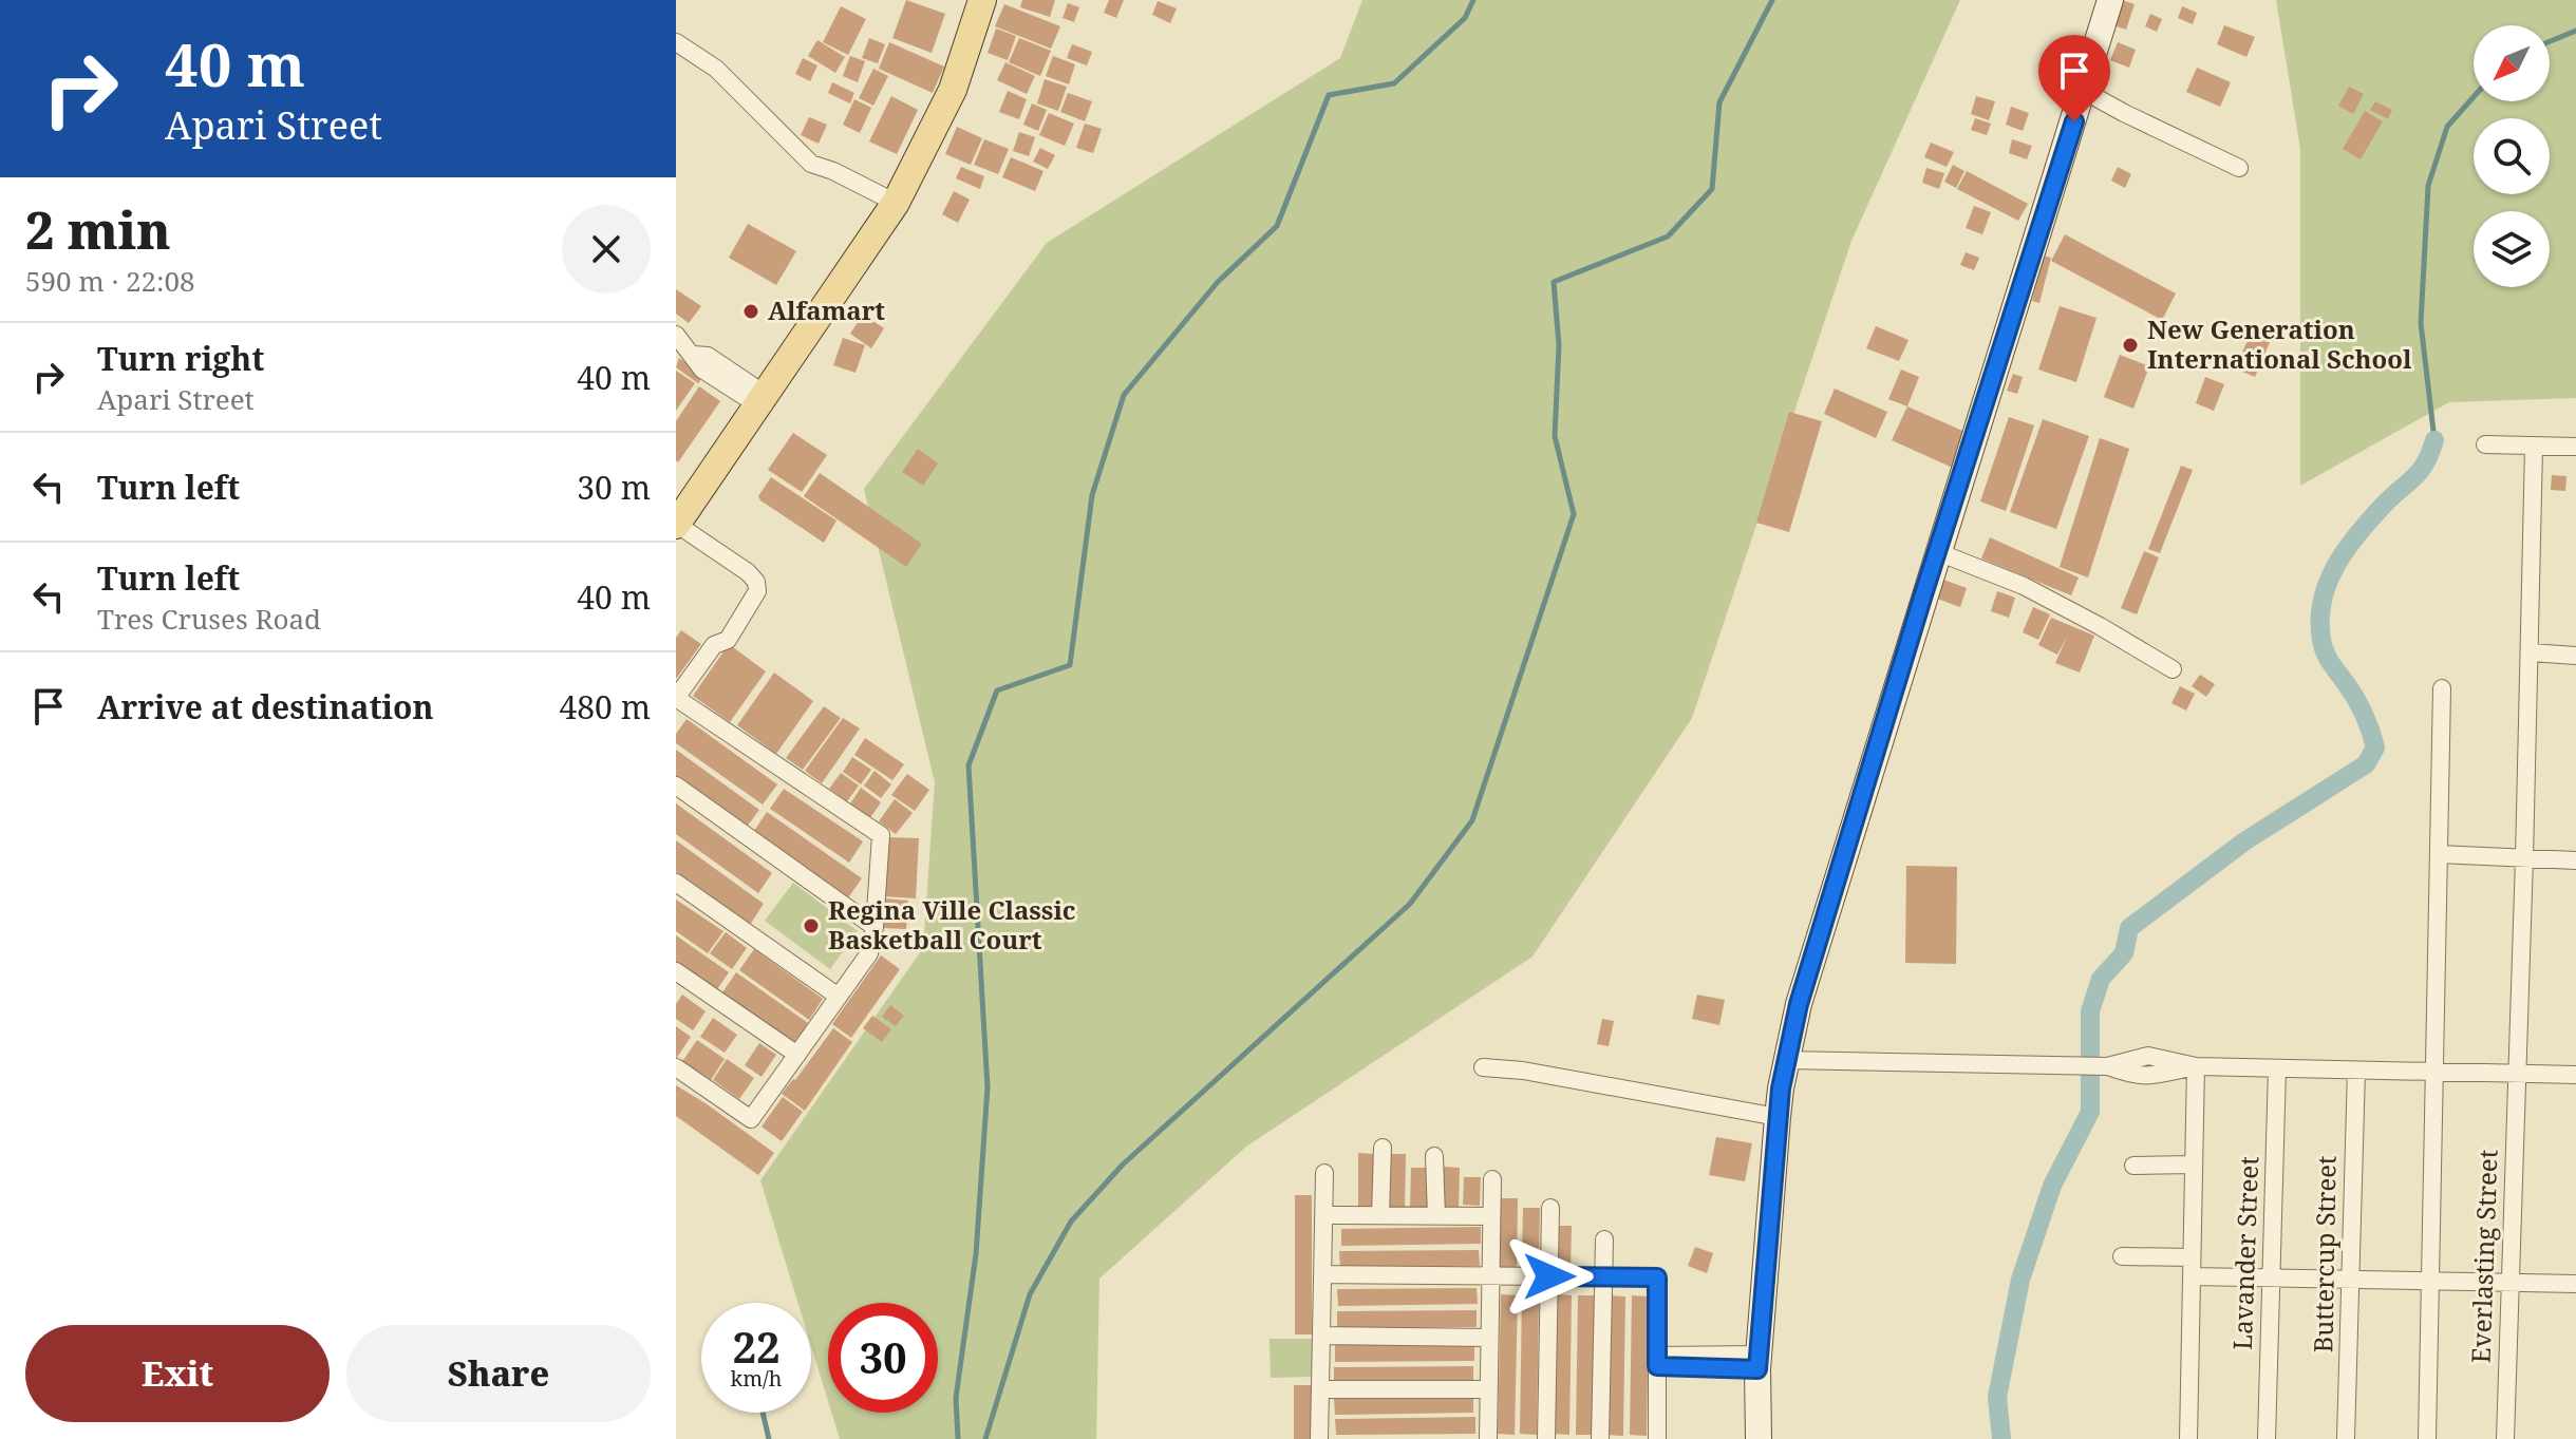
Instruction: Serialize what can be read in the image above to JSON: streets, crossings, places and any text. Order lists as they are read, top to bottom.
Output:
{
  "streets": {
    "street": ["Lavander Street", "Buttercup Street", "Everlasting Street"]
  },
  "places": ["Alfamart", "New Generation International School", "Regina Ville Classic Basketball Court"],
  "north": "bottom left",
  "page": {
    "turn": ["40 m", "Apari Street"],
    "heading": ["2 min", "590 m · 22:08"],
    "list": [
      {
        "name": "Turn right",
        "note": "Apari Street",
        "value": "40 m"
      },
      {
        "name": "Turn left",
        "value": "30 m"
      },
      {
        "name": "Turn left",
        "note": "Tres Cruses Road",
        "value": "40 m"
      },
      {
        "name": "Arrive at destination",
        "value": "480 m"
      }
    ],
    "speed": "22 km/h",
    "limit": "30",
    "buttons": ["Exit", "Share"]
  }
}
